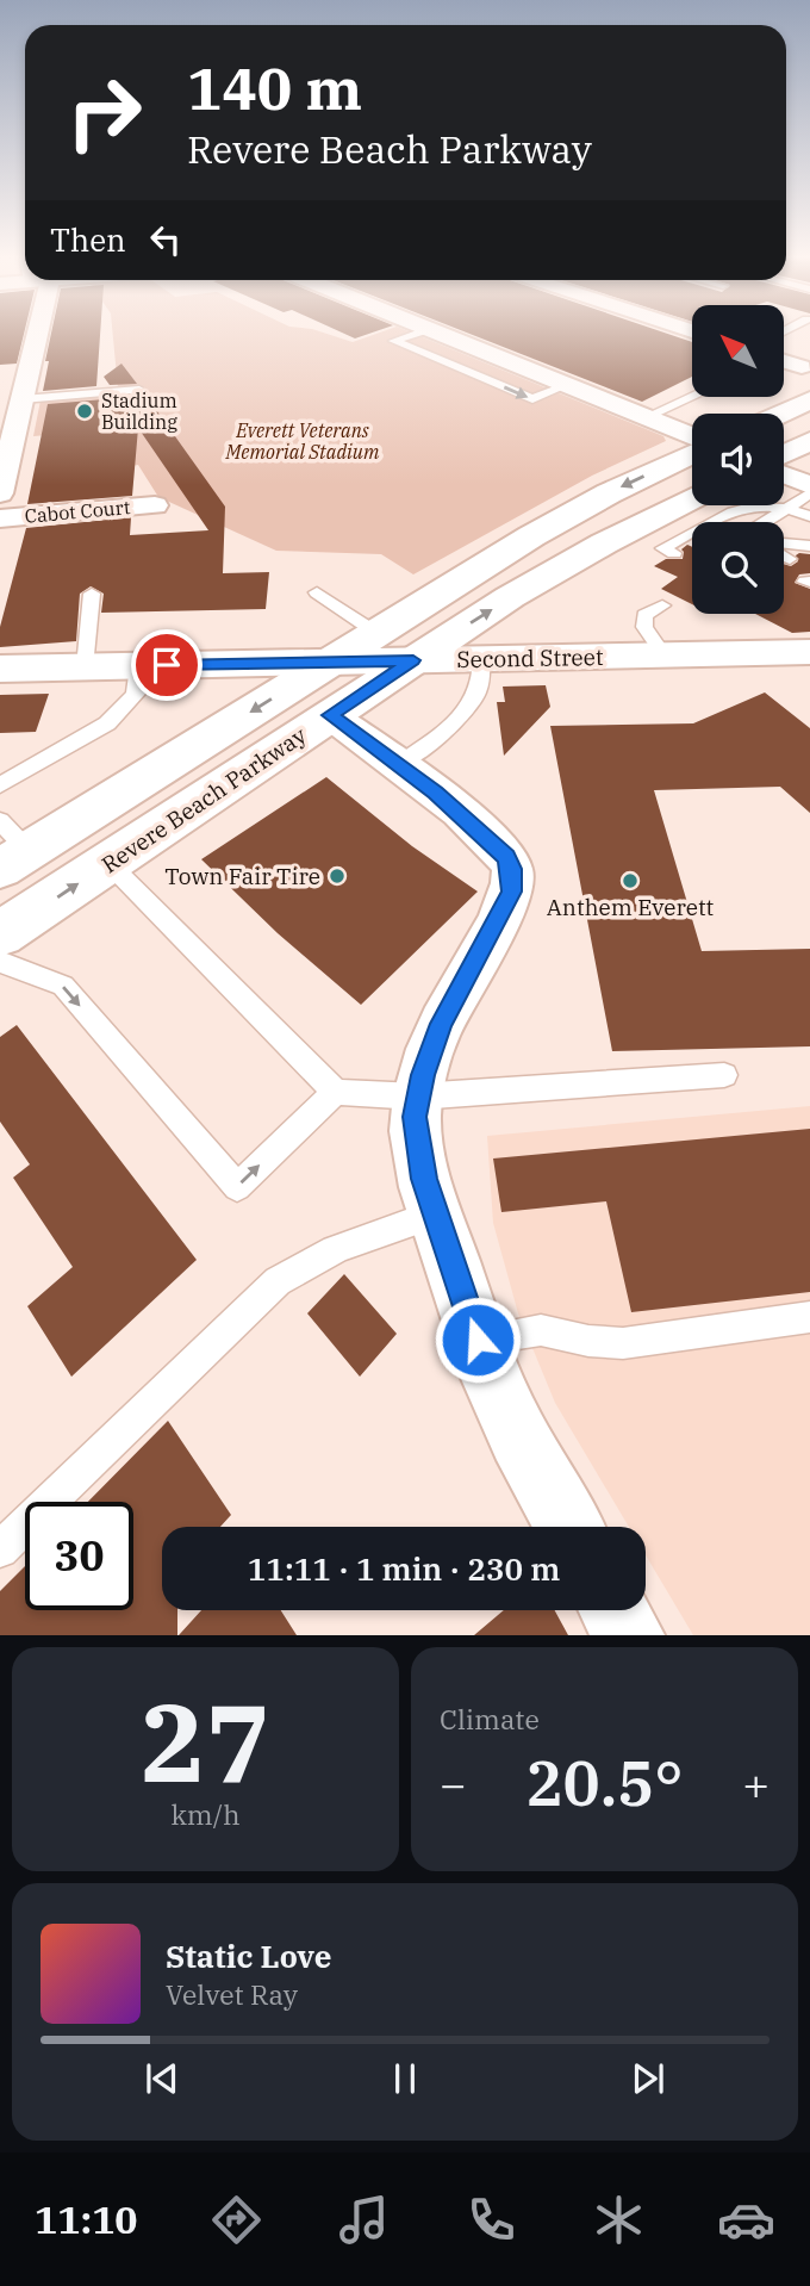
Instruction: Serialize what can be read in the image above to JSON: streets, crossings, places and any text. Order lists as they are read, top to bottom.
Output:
{
  "streets": {
    "main road": ["Second Street", "Revere Beach Parkway"],
    "street": ["Cabot Court"]
  },
  "crossings": [
    ["Second Street", "Revere Beach Parkway"]
  ],
  "parks": ["Everett Veterans Memorial Stadium"],
  "places": ["Stadium Building", "Town Fair Tire", "Anthem Everett"],
  "north": "top left",
  "page": {
    "turn": ["140 m", "Revere Beach Parkway"],
    "then": "Then",
    "limit": "30",
    "trip": "11:11 · 1 min · 230 m",
    "tile": [
      ["27", "km/h"],
      "Climate"
    ],
    "heat": ["−", "20.5°", "+"],
    "song": ["Static Love", "Velvet Ray"],
    "tabs": "11:10"
  }
}
